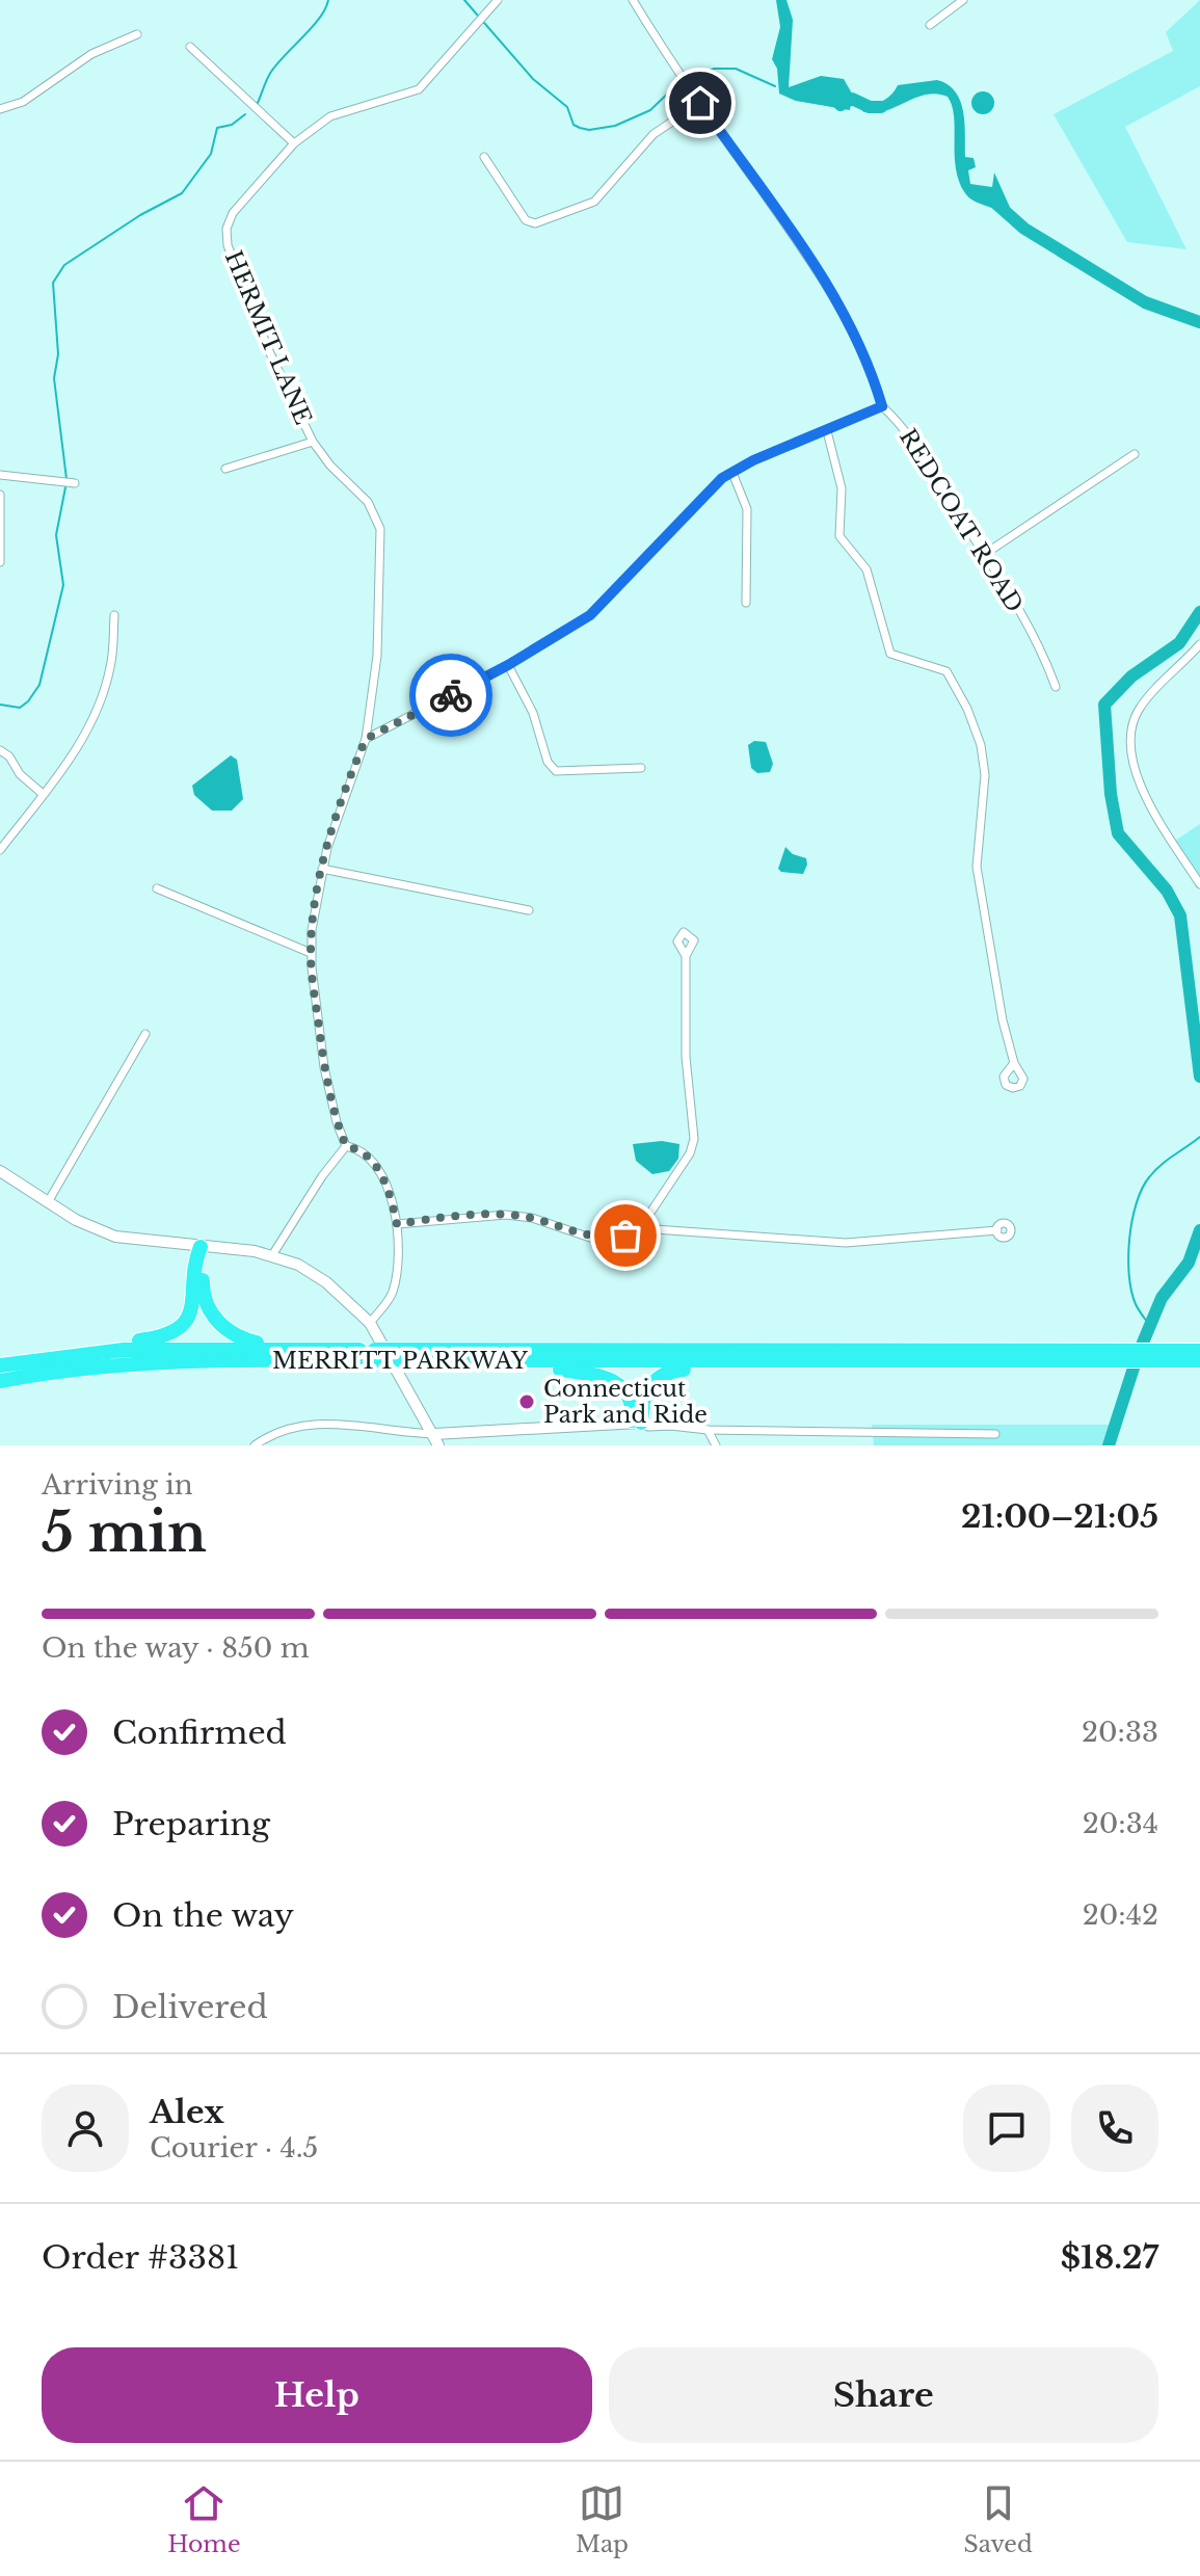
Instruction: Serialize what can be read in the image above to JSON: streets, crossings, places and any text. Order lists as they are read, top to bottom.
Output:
{
  "streets": {
    "highway": ["MERRITT PARKWAY"],
    "street": ["HERMIT LANE", "REDCOAT ROAD"]
  },
  "crossings": [
    ["HERMIT LANE", "REDCOAT ROAD"]
  ],
  "places": ["Connecticut Park and Ride"],
  "page": {
    "heading": ["5 min", "Arriving in", "21:00–21:05"],
    "panel": [
      "Alex",
      "Courier · 4.5",
      "Order #3381",
      "$18.27"
    ],
    "bar": "On the way · 850 m",
    "list": [
      ["Confirmed", "20:33"],
      ["Preparing", "20:34"],
      ["On the way", "20:42"],
      "Delivered"
    ],
    "buttons": ["Help", "Share"],
    "tabs": ["Home", "Map", "Saved"]
  }
}
